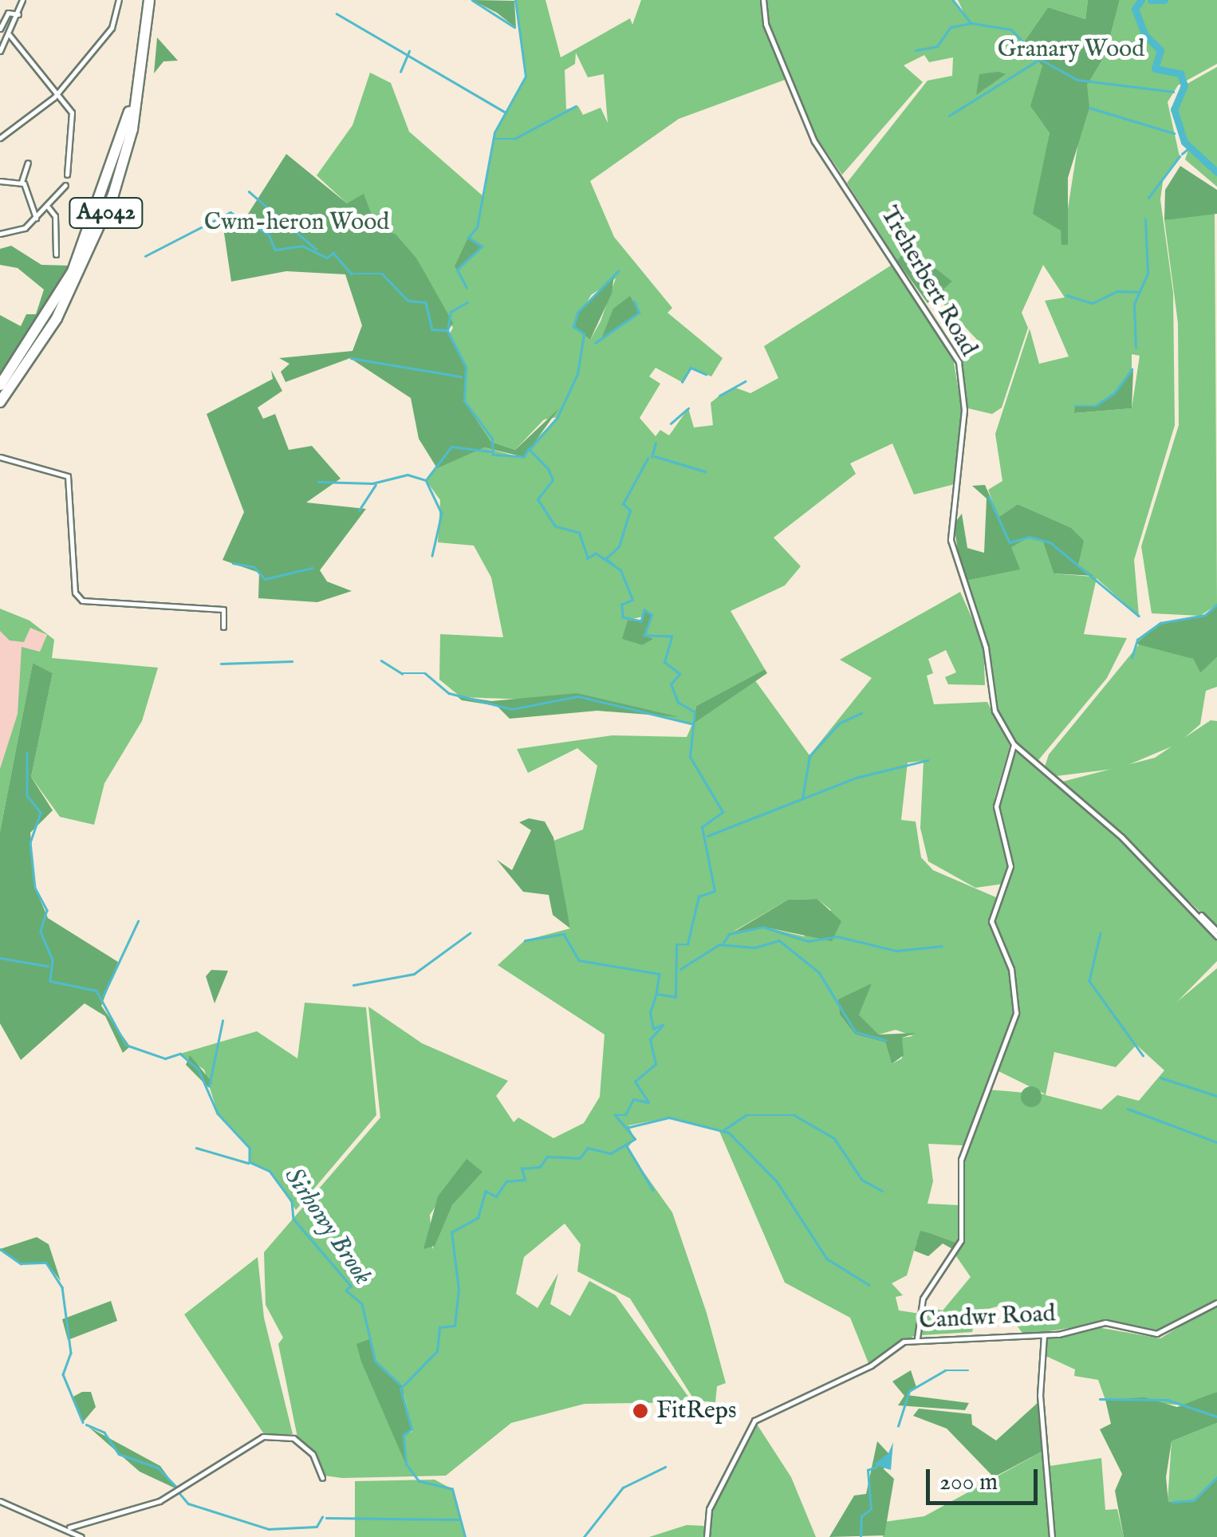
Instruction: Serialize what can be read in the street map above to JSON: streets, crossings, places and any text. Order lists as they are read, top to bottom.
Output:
{
  "streets": {
    "highway": ["A4042"],
    "street": ["Treherbert Road", "Candwr Road"]
  },
  "water": ["Sirhowy Brook"],
  "parks": ["Granary Wood", "Cwm-heron Wood"],
  "places": ["FitReps"],
  "scale_bar": "200 m"
}
